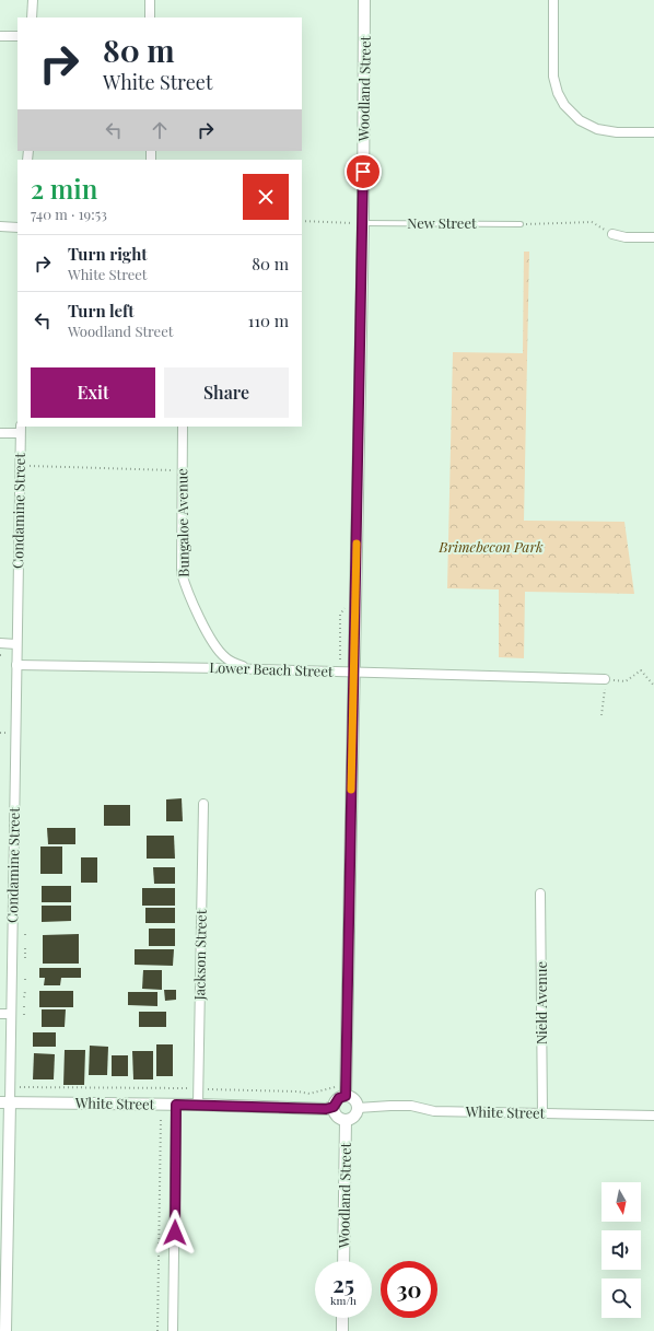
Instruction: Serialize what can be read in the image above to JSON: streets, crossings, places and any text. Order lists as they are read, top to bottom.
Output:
{
  "streets": {
    "street": [
      "Woodland Street",
      "Condamine Street",
      "Bungaloe Avenue",
      "Lower Beach Street",
      "Jackson Street",
      "Nield Avenue",
      "White Street"
    ],
    "lane": ["New Street"]
  },
  "crossings": [
    ["Woodland Street", "New Street"],
    ["Woodland Street", "Lower Beach Street"],
    ["Woodland Street", "White Street"],
    ["Condamine Street", "Lower Beach Street"],
    ["Condamine Street", "White Street"],
    ["Bungaloe Avenue", "Lower Beach Street"],
    ["Jackson Street", "White Street"],
    ["Nield Avenue", "White Street"]
  ],
  "parks": ["Brimebecon Park"],
  "north": "bottom",
  "page": {
    "turn": ["80 m", "White Street"],
    "heading": ["2 min", "740 m · 19:53"],
    "list": [
      {
        "name": "Turn right",
        "note": "White Street",
        "value": "80 m"
      },
      {
        "name": "Turn left",
        "note": "Woodland Street",
        "value": "110 m"
      }
    ],
    "buttons": ["Exit", "Share"],
    "speed": "25 km/h",
    "limit": "30"
  }
}
